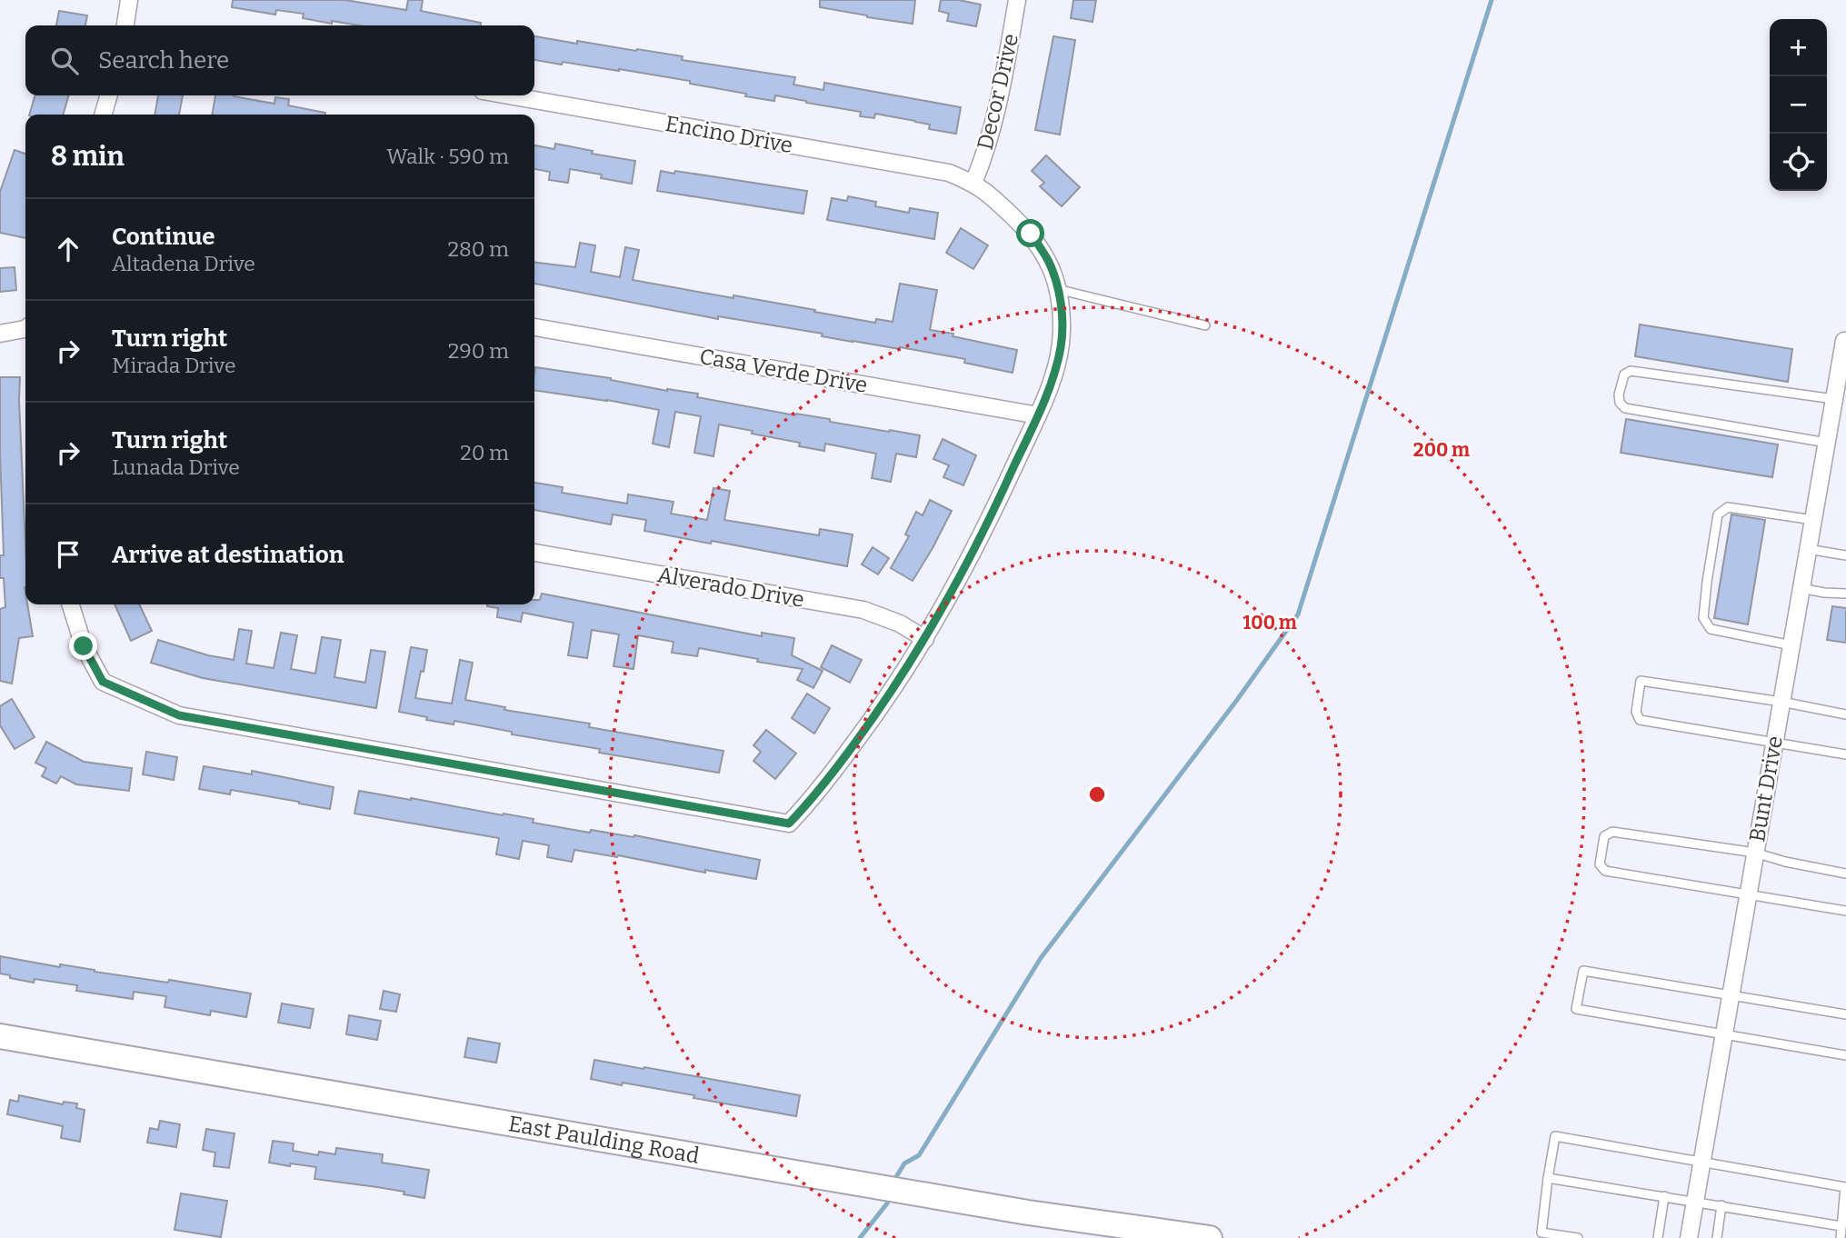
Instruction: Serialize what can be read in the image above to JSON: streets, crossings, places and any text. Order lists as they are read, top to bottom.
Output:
{
  "streets": {
    "main road": ["East Paulding Road"],
    "street": [
      "Decor Drive",
      "Encino Drive",
      "Casa Verde Drive",
      "Alverado Drive",
      "Bunt Drive"
    ]
  },
  "crossings": [
    ["Decor Drive", "Encino Drive"],
    ["Encino Drive", "Casa Verde Drive"],
    ["Encino Drive", "Alverado Drive"]
  ],
  "page": {
    "map_buttons": ["+", "−"],
    "search": "Search here",
    "heading": ["8 min", "Walk · 590 m"],
    "list": [
      ["Continue", "Altadena Drive", "280 m"],
      ["Turn right", "Mirada Drive", "290 m"],
      ["Turn right", "Lunada Drive", "20 m"],
      "Arrive at destination"
    ]
  },
  "rings": ["200 m", "100 m"]
}
